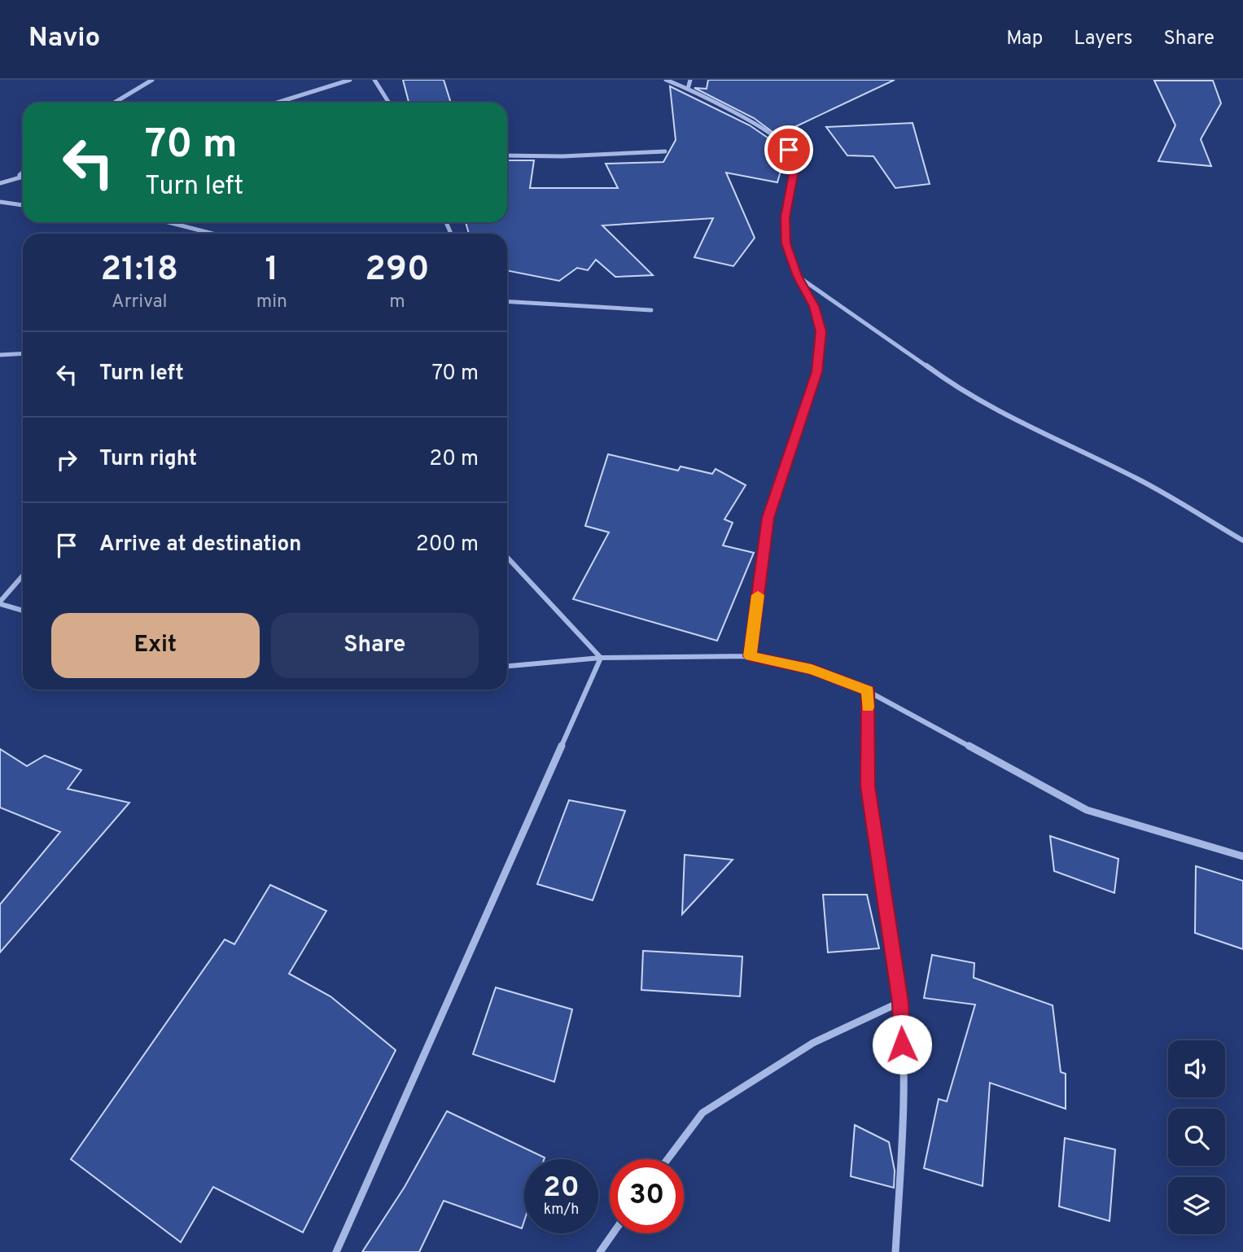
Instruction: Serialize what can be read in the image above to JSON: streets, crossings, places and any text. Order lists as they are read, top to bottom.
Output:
{
  "page": {
    "header": "Navio",
    "nav": ["Map", "Layers", "Share"],
    "turn": ["70 m", "Turn left"],
    "eta": [
      "21:18",
      "Arrival",
      "1",
      "min",
      "290",
      "m"
    ],
    "list": [
      {
        "name": "Turn left",
        "value": "70 m"
      },
      {
        "name": "Turn right",
        "value": "20 m"
      },
      {
        "name": "Arrive at destination",
        "value": "200 m"
      }
    ],
    "buttons": ["Exit", "Share"],
    "speed": "20 km/h",
    "limit": "30"
  }
}
